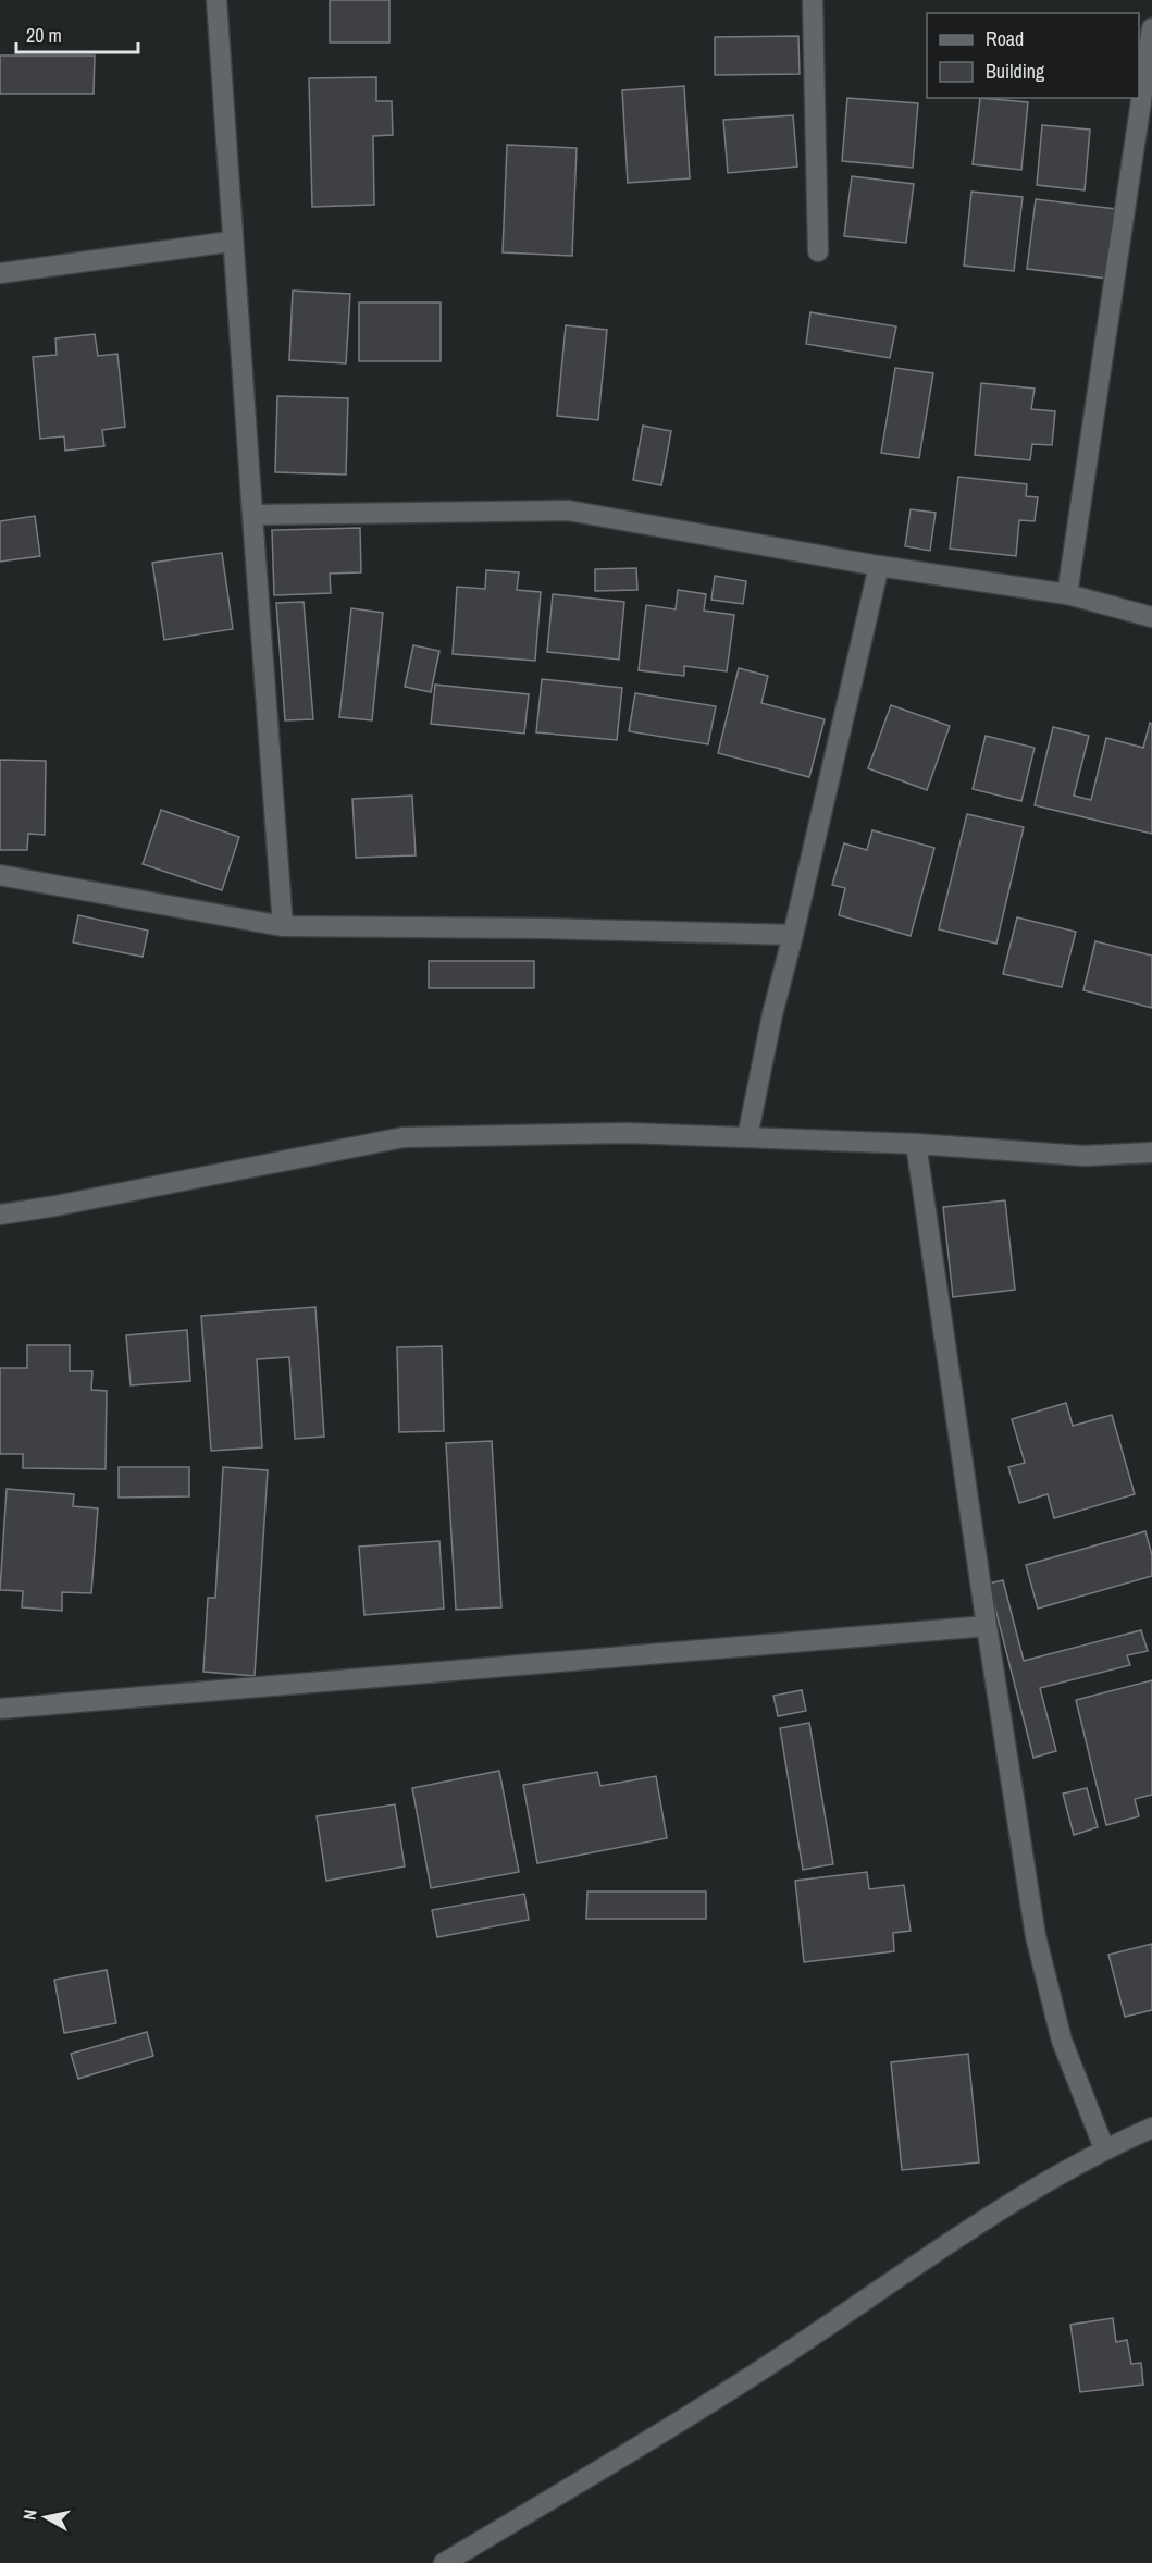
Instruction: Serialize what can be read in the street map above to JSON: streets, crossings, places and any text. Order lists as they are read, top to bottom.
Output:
{
  "legend": ["Road", "Building"],
  "scale_bar": "20 m",
  "north": "left"
}
